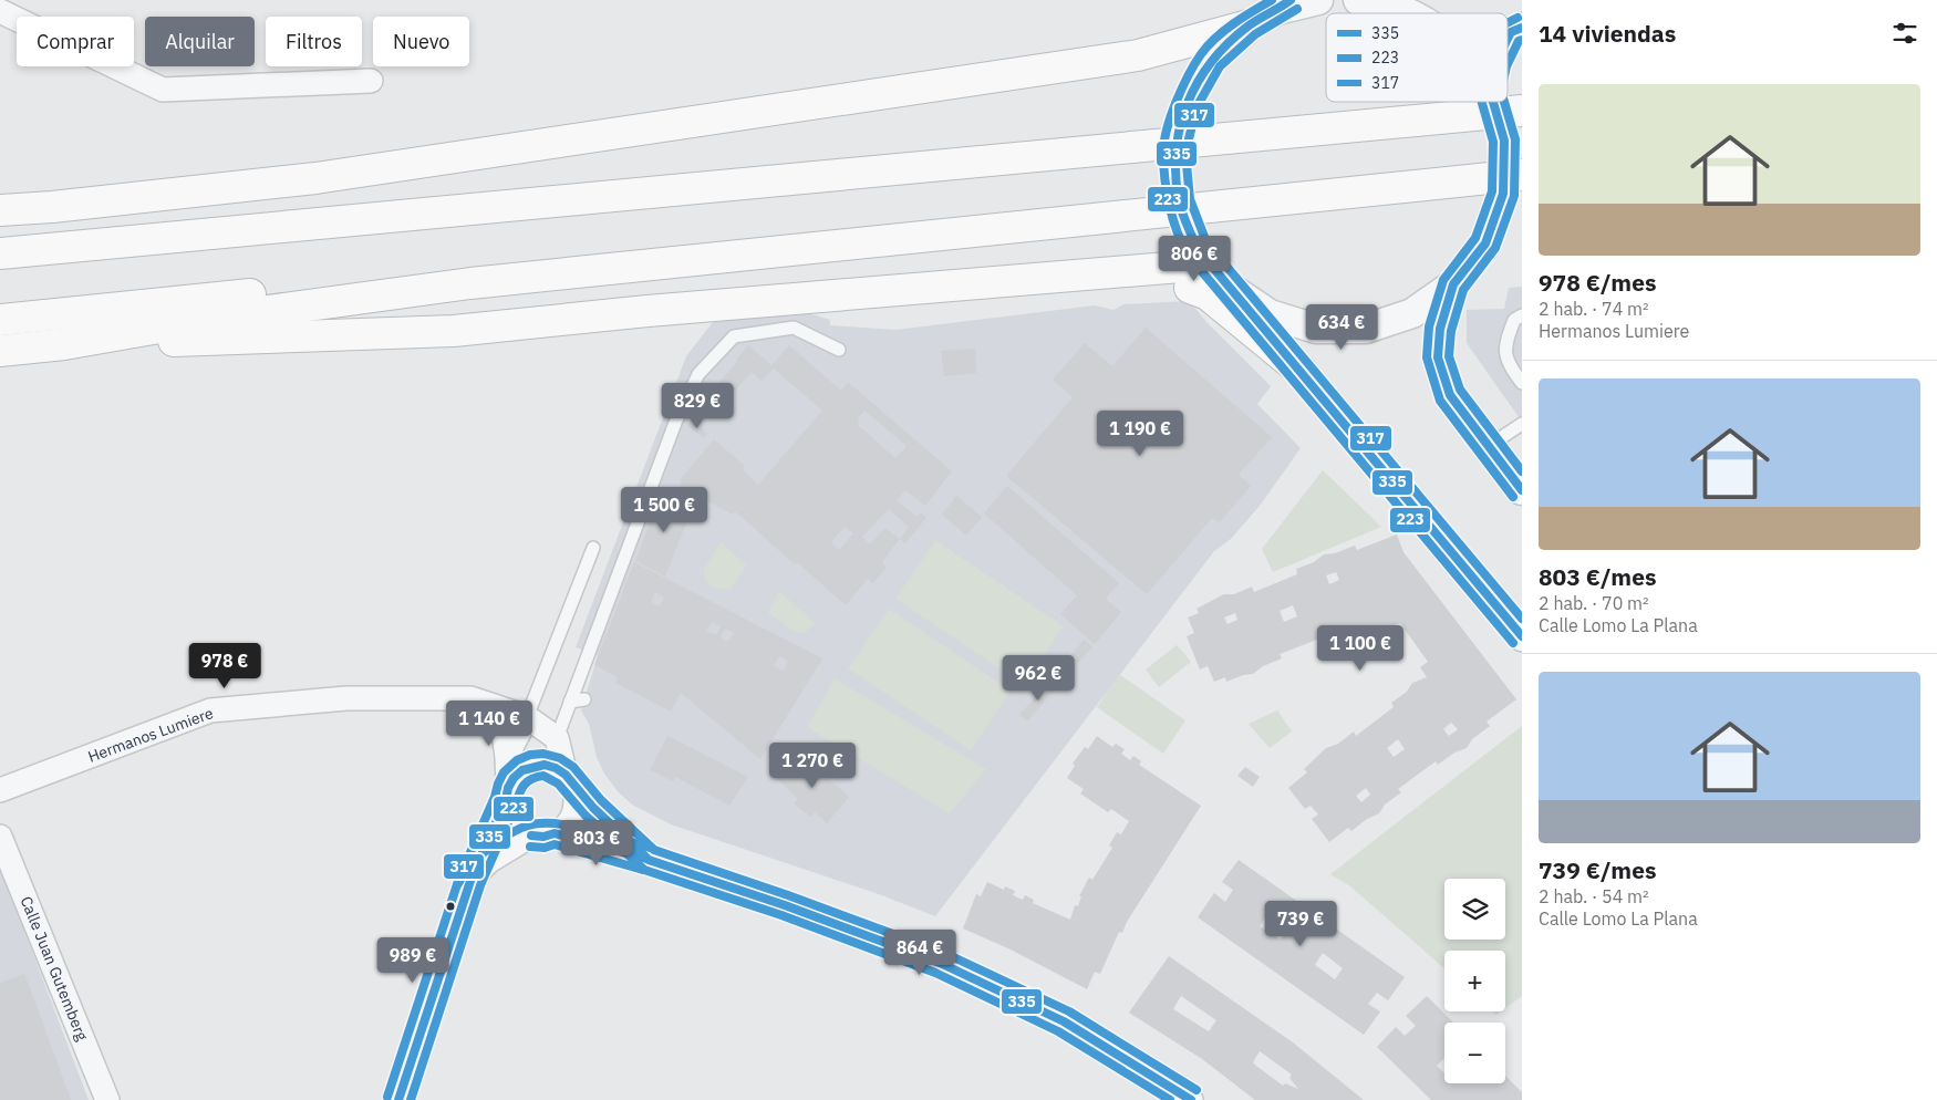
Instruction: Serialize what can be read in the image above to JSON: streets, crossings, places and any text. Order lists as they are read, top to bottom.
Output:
{
  "streets": {
    "street": ["Hermanos Lumiere", "Calle Juan Gutemberg"]
  },
  "lines": ["transit line 335", "transit line 223", "transit line 317"],
  "legend": ["335", "223", "317"],
  "page": {
    "heading": "14 viviendas",
    "chip": [
      "Comprar",
      "Alquilar",
      "Filtros",
      "Nuevo"
    ],
    "list": [
      {
        "name": "978 €/mes",
        "note": "2 hab. · 74 m² · Hermanos Lumiere"
      },
      {
        "name": "803 €/mes",
        "note": "2 hab. · 70 m² · Calle Lomo La Plana"
      },
      {
        "name": "739 €/mes",
        "note": "2 hab. · 54 m² · Calle Lomo La Plana"
      }
    ],
    "price": [
      "806 €",
      "634 €",
      "829 €",
      "1 190 €",
      "1 500 €",
      "1 100 €",
      "978 €",
      "962 €",
      "1 140 €",
      "1 270 €",
      "803 €",
      "739 €",
      "864 €",
      "989 €"
    ],
    "map_buttons": ["+", "−"]
  }
}
